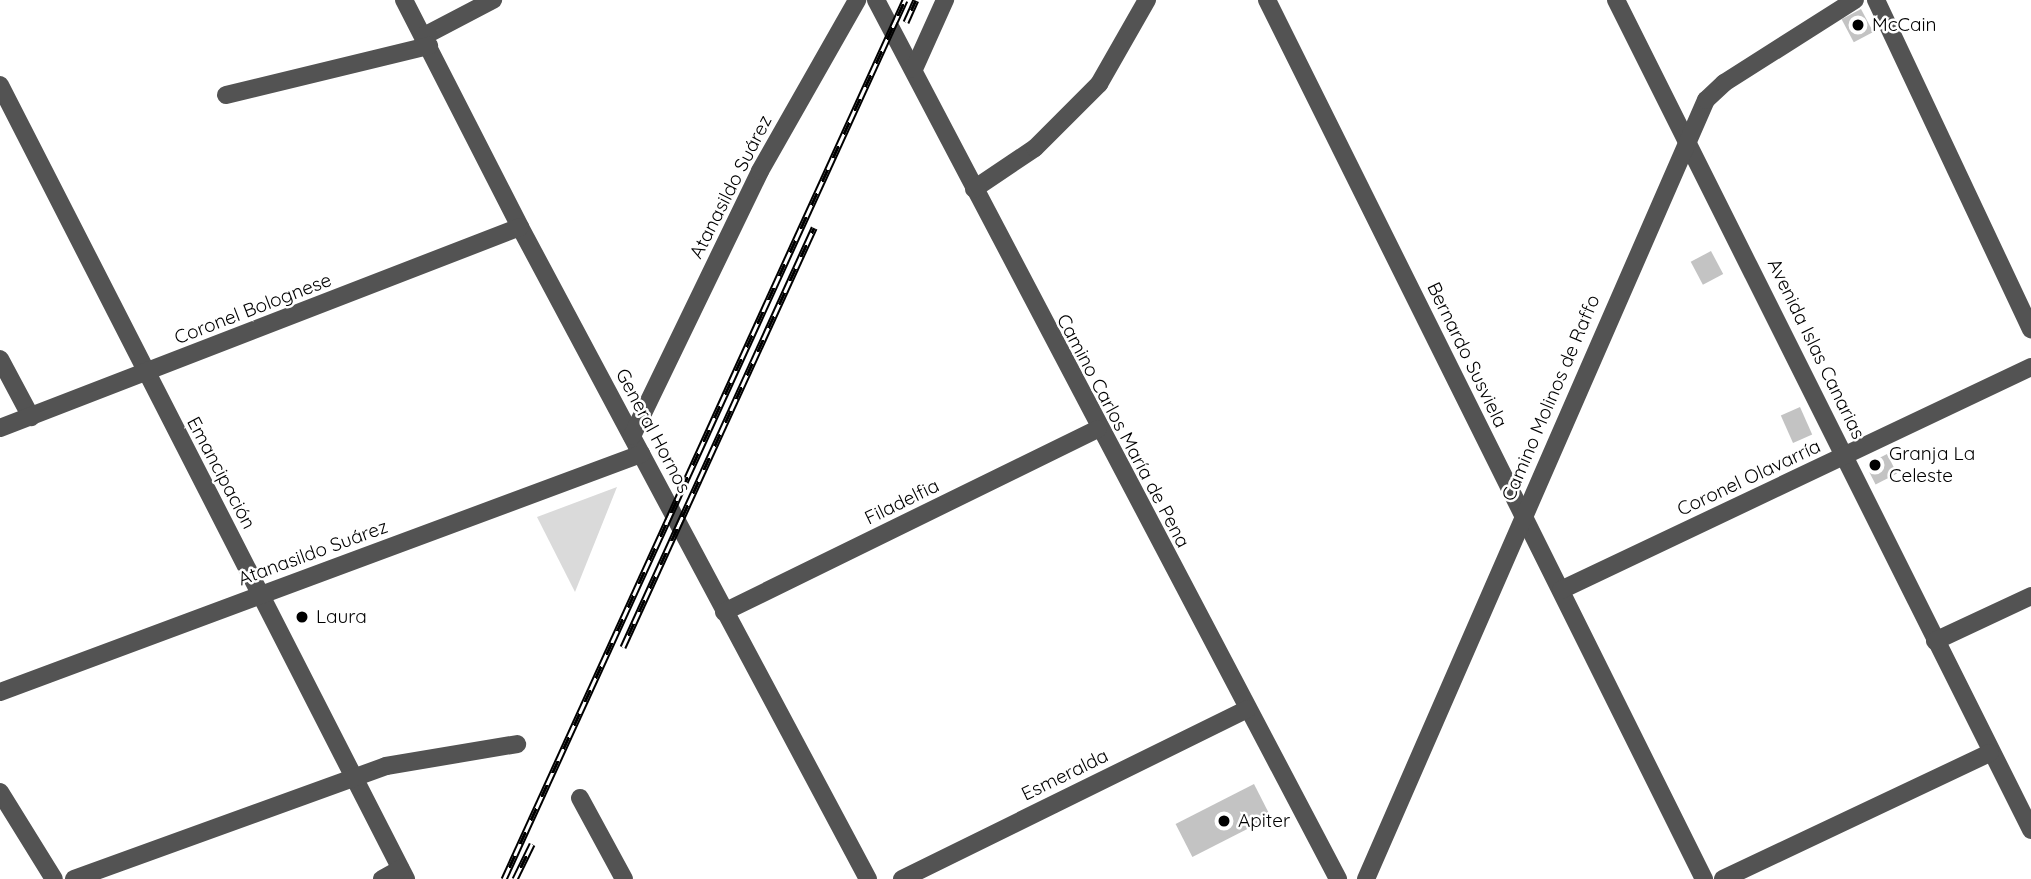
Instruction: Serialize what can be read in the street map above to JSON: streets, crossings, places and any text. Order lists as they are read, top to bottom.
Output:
{
  "streets": {
    "street": [
      "Atanasildo Suárez",
      "Coronel Bolognese",
      "Avenida Islas Canarias",
      "Bernardo Susviela",
      "Camino Molinos de Raffo",
      "General Hornos",
      "Camino Carlos María de Pena",
      "Emancipación",
      "Coronel Olavarría",
      "Filadelfia",
      "Esmeralda"
    ]
  },
  "crossings": [
    ["Atanasildo Suárez", "General Hornos"],
    ["Atanasildo Suárez", "Emancipación"],
    ["Coronel Bolognese", "General Hornos"],
    ["Coronel Bolognese", "Emancipación"],
    ["Avenida Islas Canarias", "Camino Molinos de Raffo"],
    ["Avenida Islas Canarias", "Coronel Olavarría"],
    ["Bernardo Susviela", "Camino Molinos de Raffo"],
    ["Bernardo Susviela", "Coronel Olavarría"],
    ["General Hornos", "Filadelfia"],
    ["Camino Carlos María de Pena", "Filadelfia"],
    ["Camino Carlos María de Pena", "Esmeralda"]
  ],
  "places": [
    "McCain",
    "Granja La Celeste",
    "Laura",
    "Apiter"
  ]
}
